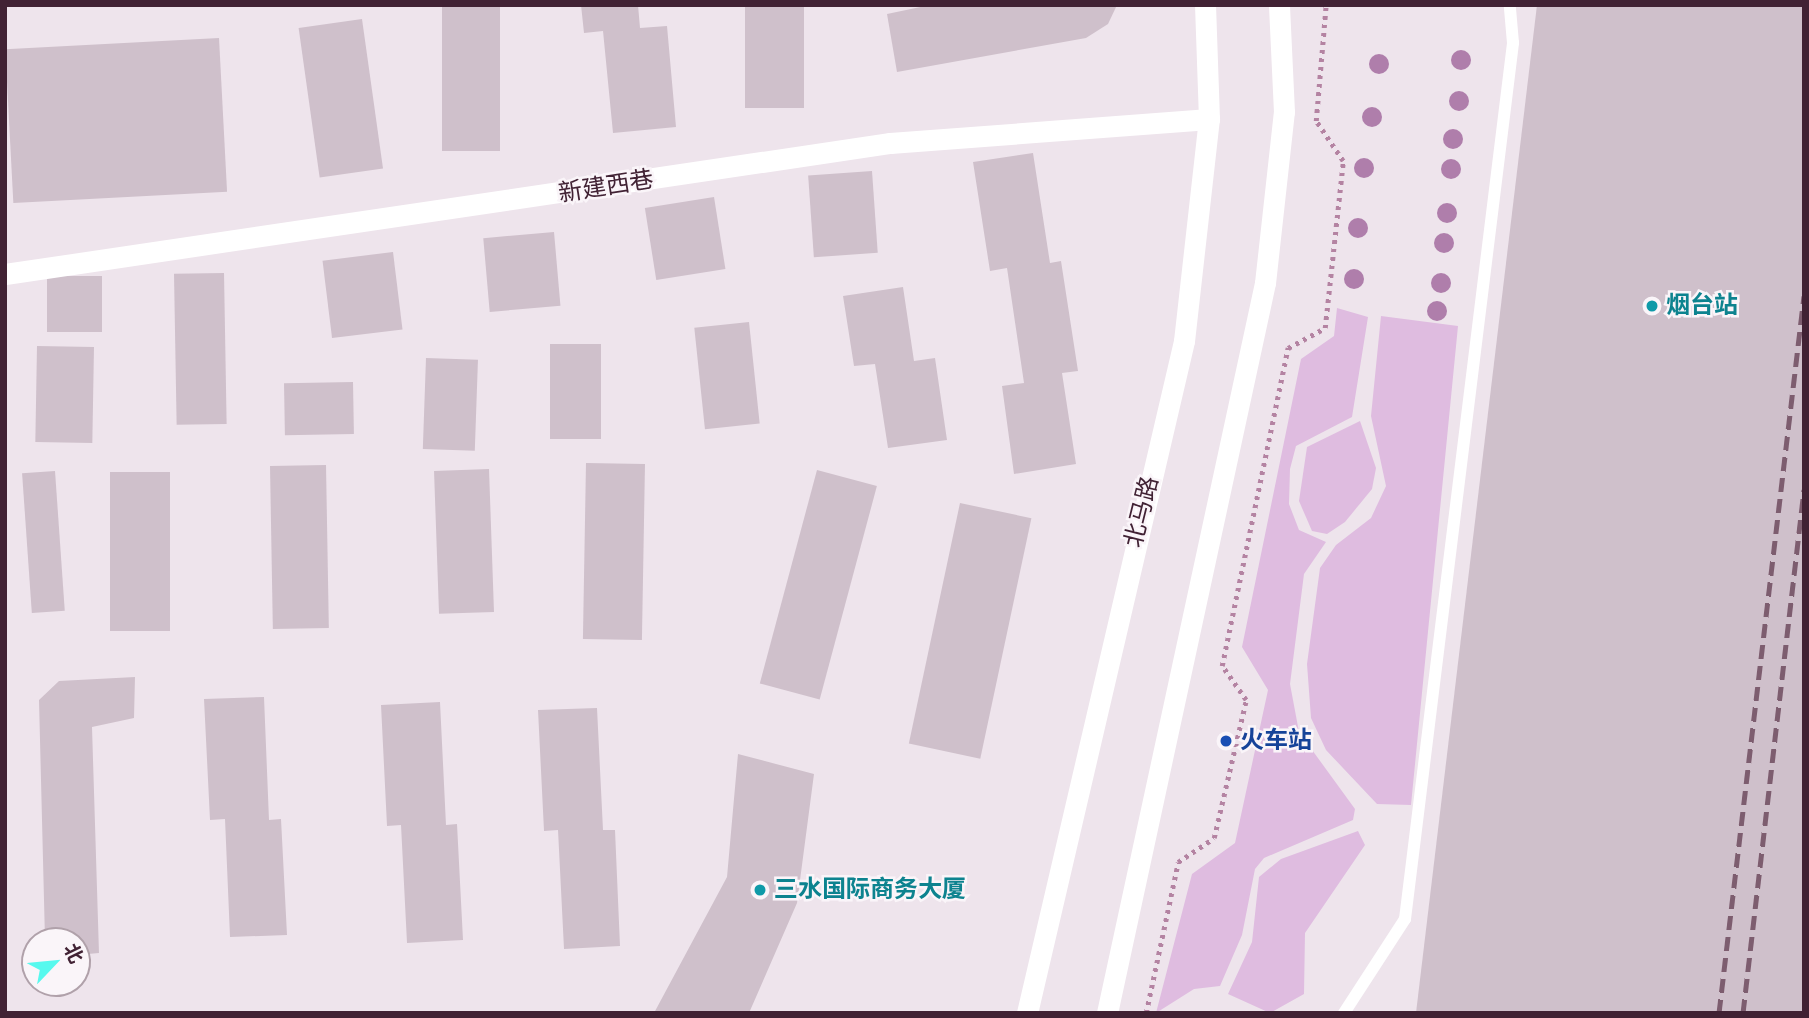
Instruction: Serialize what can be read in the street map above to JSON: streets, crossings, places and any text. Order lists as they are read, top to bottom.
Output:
{
  "streets": {
    "main road": ["新建西巷", "北马路"]
  },
  "crossings": [
    ["新建西巷", "北马路"]
  ],
  "places": ["烟台站", "火车站", "三水国际商务大厦"],
  "north": "top right"
}
